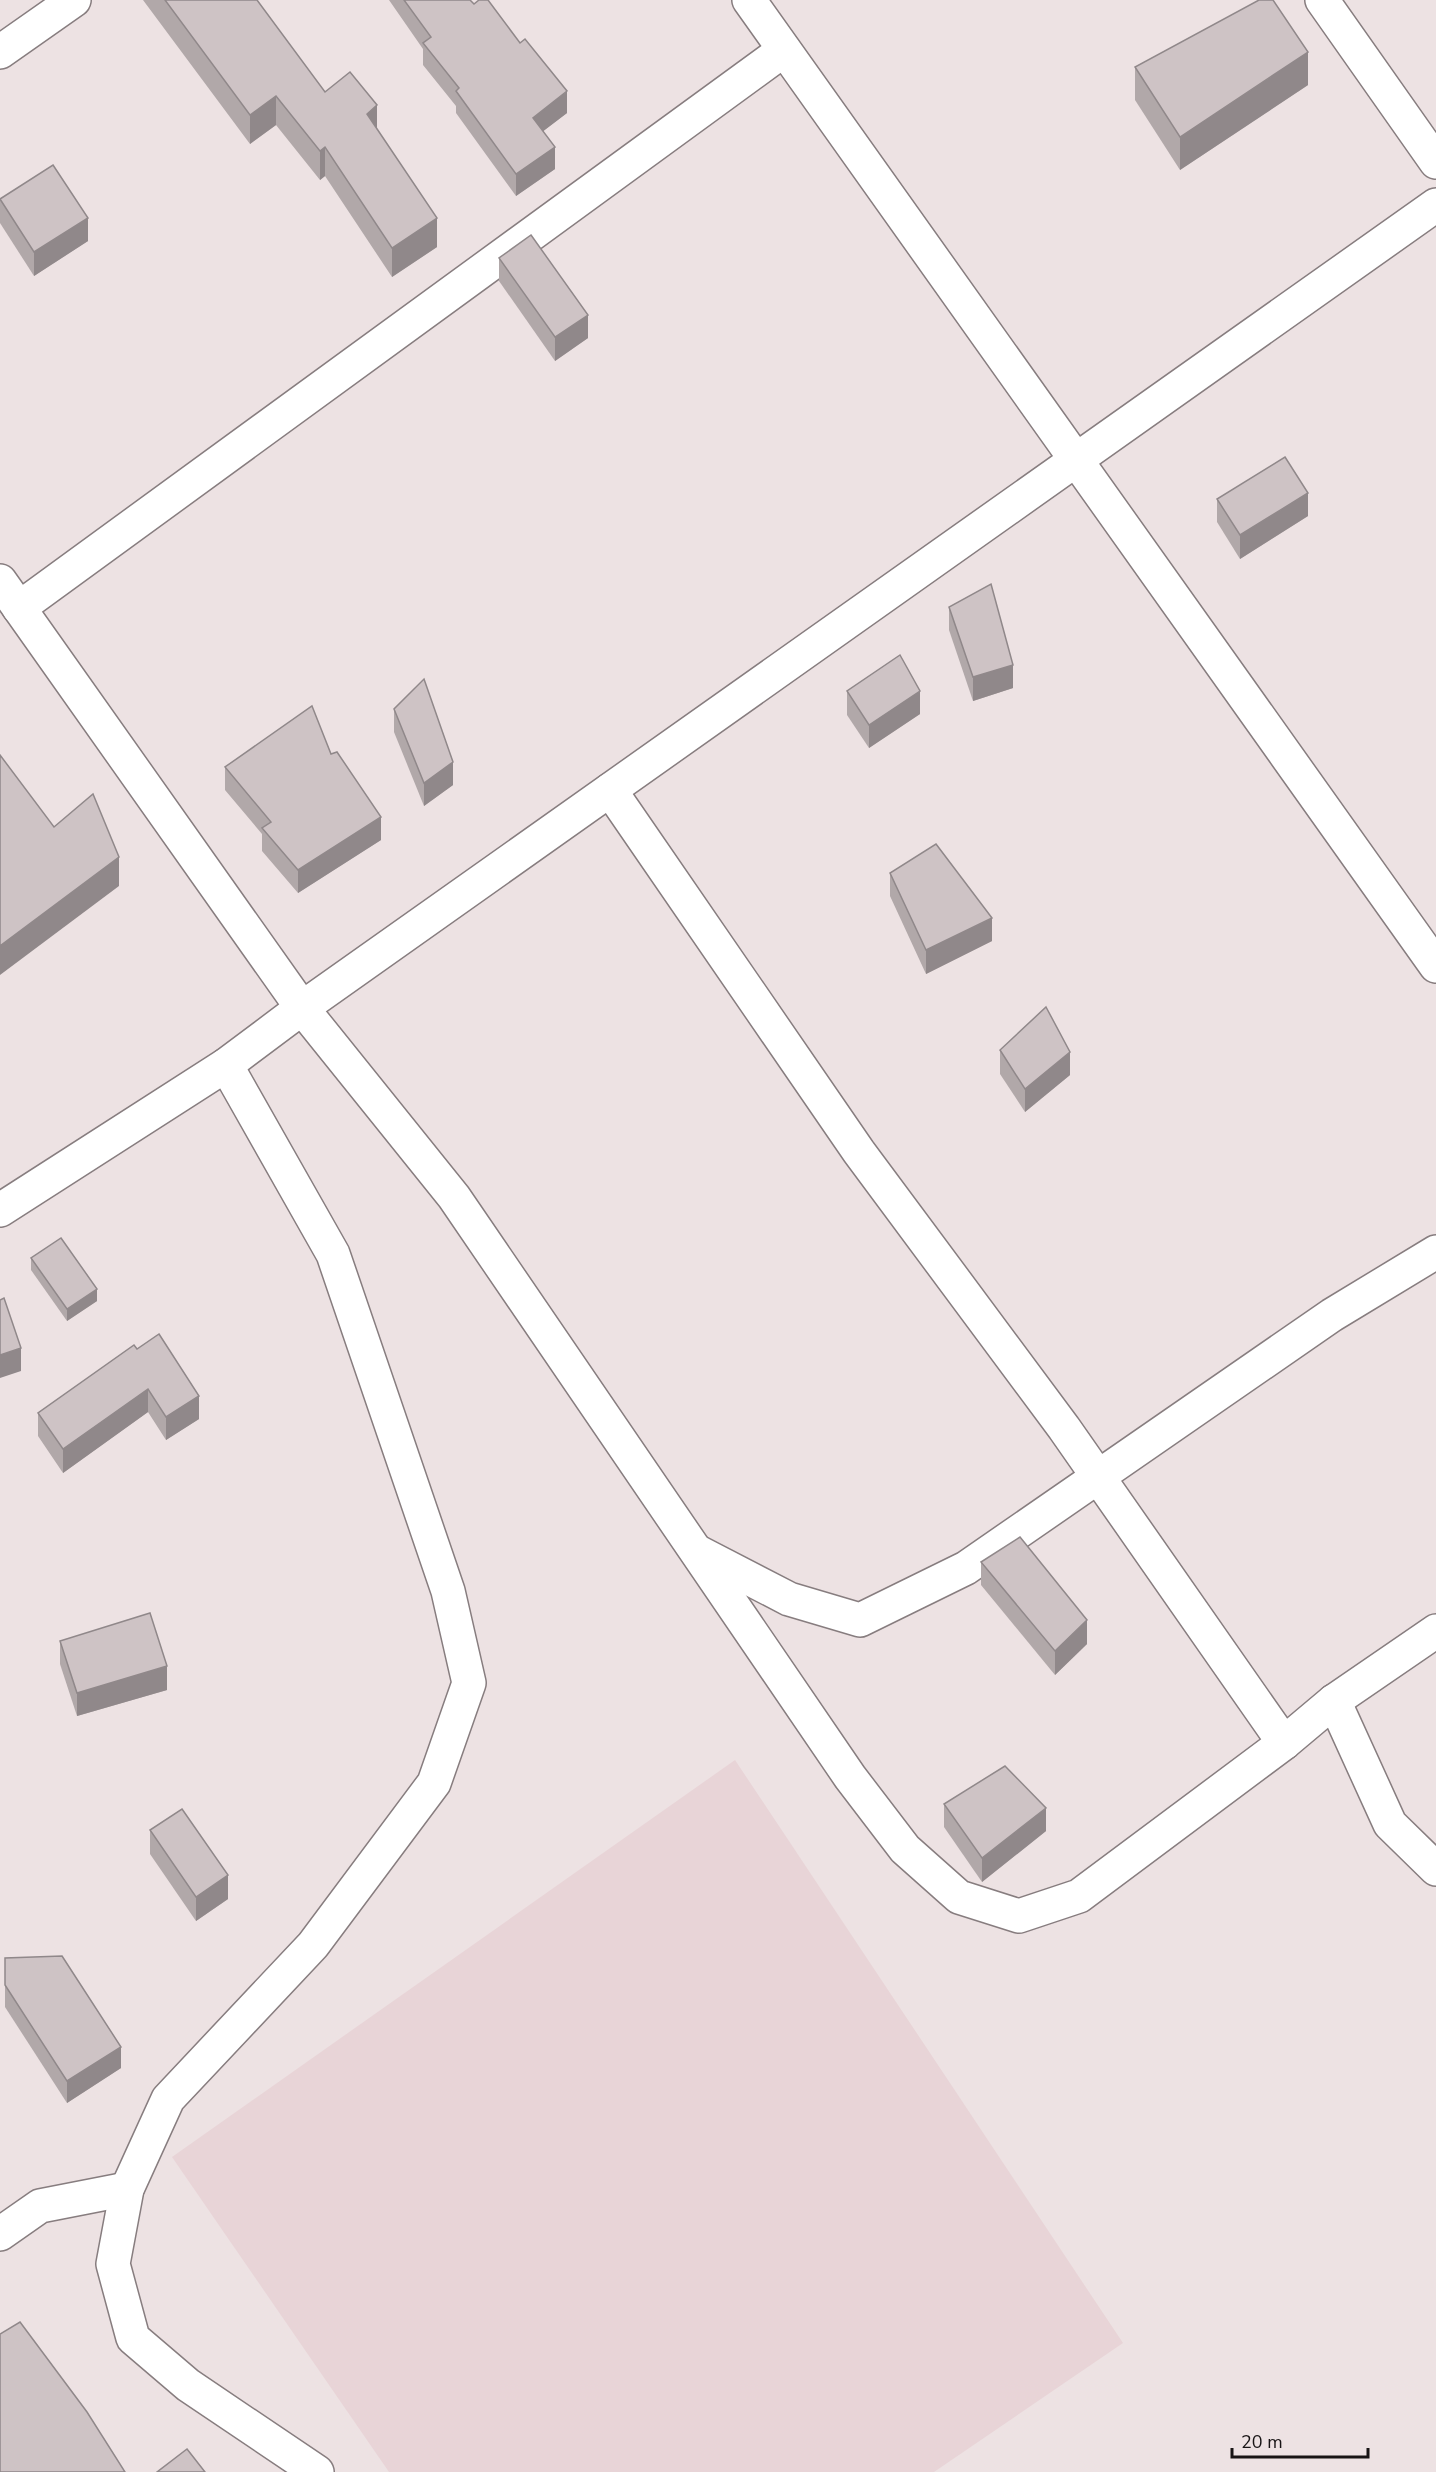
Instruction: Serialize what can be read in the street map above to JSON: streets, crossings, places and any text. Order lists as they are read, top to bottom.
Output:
{
  "scale_bar": "20 m"
}
